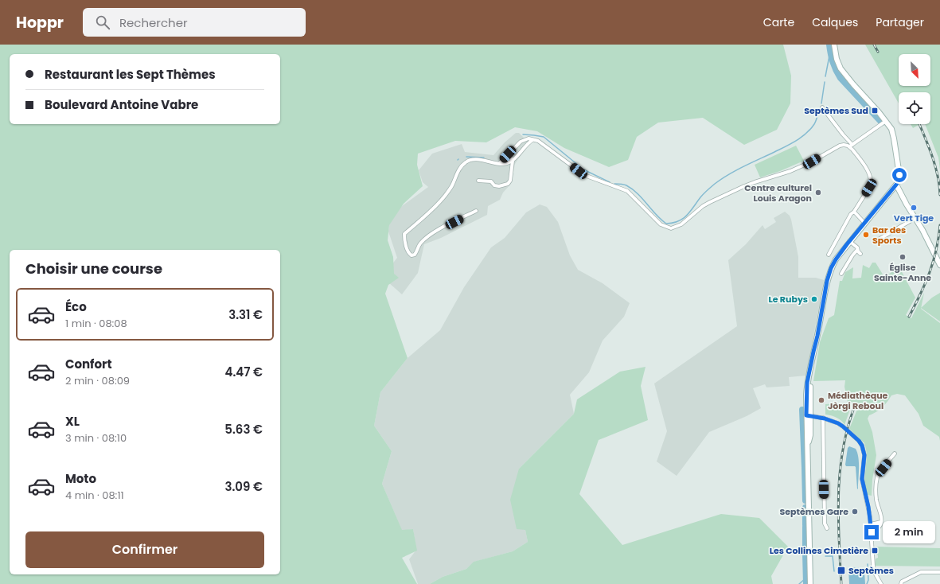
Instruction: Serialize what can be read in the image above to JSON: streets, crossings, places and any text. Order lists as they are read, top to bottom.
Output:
{
  "places": {
    "transit": ["Septèmes Sud", "Les Collines Cimetière", "Septèmes"],
    "other": [
      "Centre culturel Louis Aragon",
      "Vert Tige",
      "Bar des Sports",
      "Église Sainte-Anne",
      "Le Rubys",
      "Médiathèque Jòrgi Reboul",
      "Septèmes Gare"
    ]
  },
  "north": "bottom right",
  "page": {
    "header": "Hoppr",
    "search": "Rechercher",
    "nav": ["Carte", "Calques", "Partager"],
    "banner": ["Restaurant les Sept Thèmes", "Boulevard Antoine Vabre"],
    "heading": "Choisir une course",
    "list": [
      {
        "name": "Éco",
        "note": "1 min · 08:08",
        "value": "3.31 €"
      },
      {
        "name": "Confort",
        "note": "2 min · 08:09",
        "value": "4.47 €"
      },
      {
        "name": "XL",
        "note": "3 min · 08:10",
        "value": "5.63 €"
      },
      {
        "name": "Moto",
        "note": "4 min · 08:11",
        "value": "3.09 €"
      }
    ],
    "bubble": "2 min",
    "buttons": "Confirmer"
  }
}
